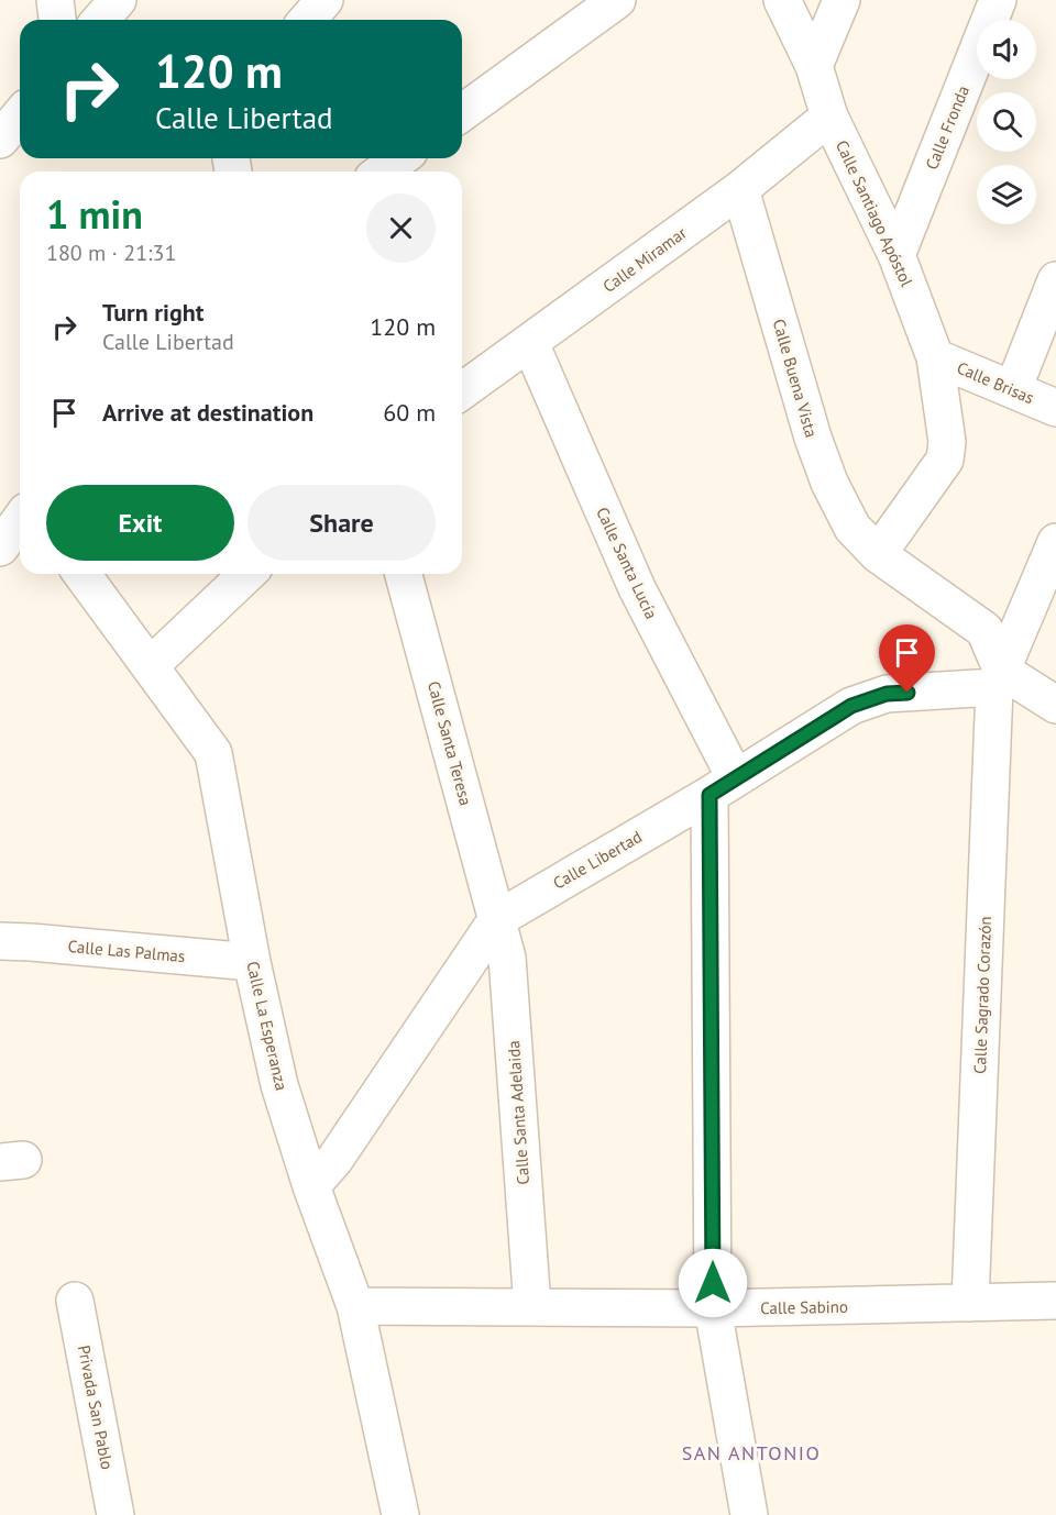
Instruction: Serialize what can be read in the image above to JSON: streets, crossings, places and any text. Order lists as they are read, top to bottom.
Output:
{
  "streets": {
    "street": [
      "Calle Fronda",
      "Calle Santiago Apóstol",
      "Calle Miramar",
      "Calle Buena Vista",
      "Calle Brisas",
      "Calle Santa Lucía",
      "Calle Santa Teresa",
      "Calle Libertad",
      "Calle Las Palmas",
      "Calle Sagrado Corazón",
      "Calle La Esperanza",
      "Calle Santa Adelaida",
      "Calle Sabino",
      "Privada San Pablo"
    ]
  },
  "crossings": [
    ["Calle Fronda", "Calle Santiago Apóstol"],
    ["Calle Santiago Apóstol", "Calle Miramar"],
    ["Calle Santiago Apóstol", "Calle Buena Vista"],
    ["Calle Santiago Apóstol", "Calle Brisas"],
    ["Calle Miramar", "Calle Buena Vista"],
    ["Calle Miramar", "Calle Santa Lucía"],
    ["Calle Santa Lucía", "Calle Libertad"],
    ["Calle Santa Teresa", "Calle Libertad"],
    ["Calle Santa Teresa", "Calle Santa Adelaida"],
    ["Calle Libertad", "Calle Sagrado Corazón"],
    ["Calle Libertad", "Calle La Esperanza"],
    ["Calle Libertad", "Calle Santa Adelaida"],
    ["Calle Las Palmas", "Calle La Esperanza"],
    ["Calle Sagrado Corazón", "Calle Sabino"],
    ["Calle La Esperanza", "Calle Sabino"],
    ["Calle Santa Adelaida", "Calle Sabino"]
  ],
  "districts": ["SAN ANTONIO"],
  "page": {
    "turn": ["120 m", "Calle Libertad"],
    "heading": ["1 min", "180 m · 21:31"],
    "list": [
      {
        "name": "Turn right",
        "note": "Calle Libertad",
        "value": "120 m"
      },
      {
        "name": "Arrive at destination",
        "value": "60 m"
      }
    ],
    "buttons": ["Exit", "Share"]
  }
}
